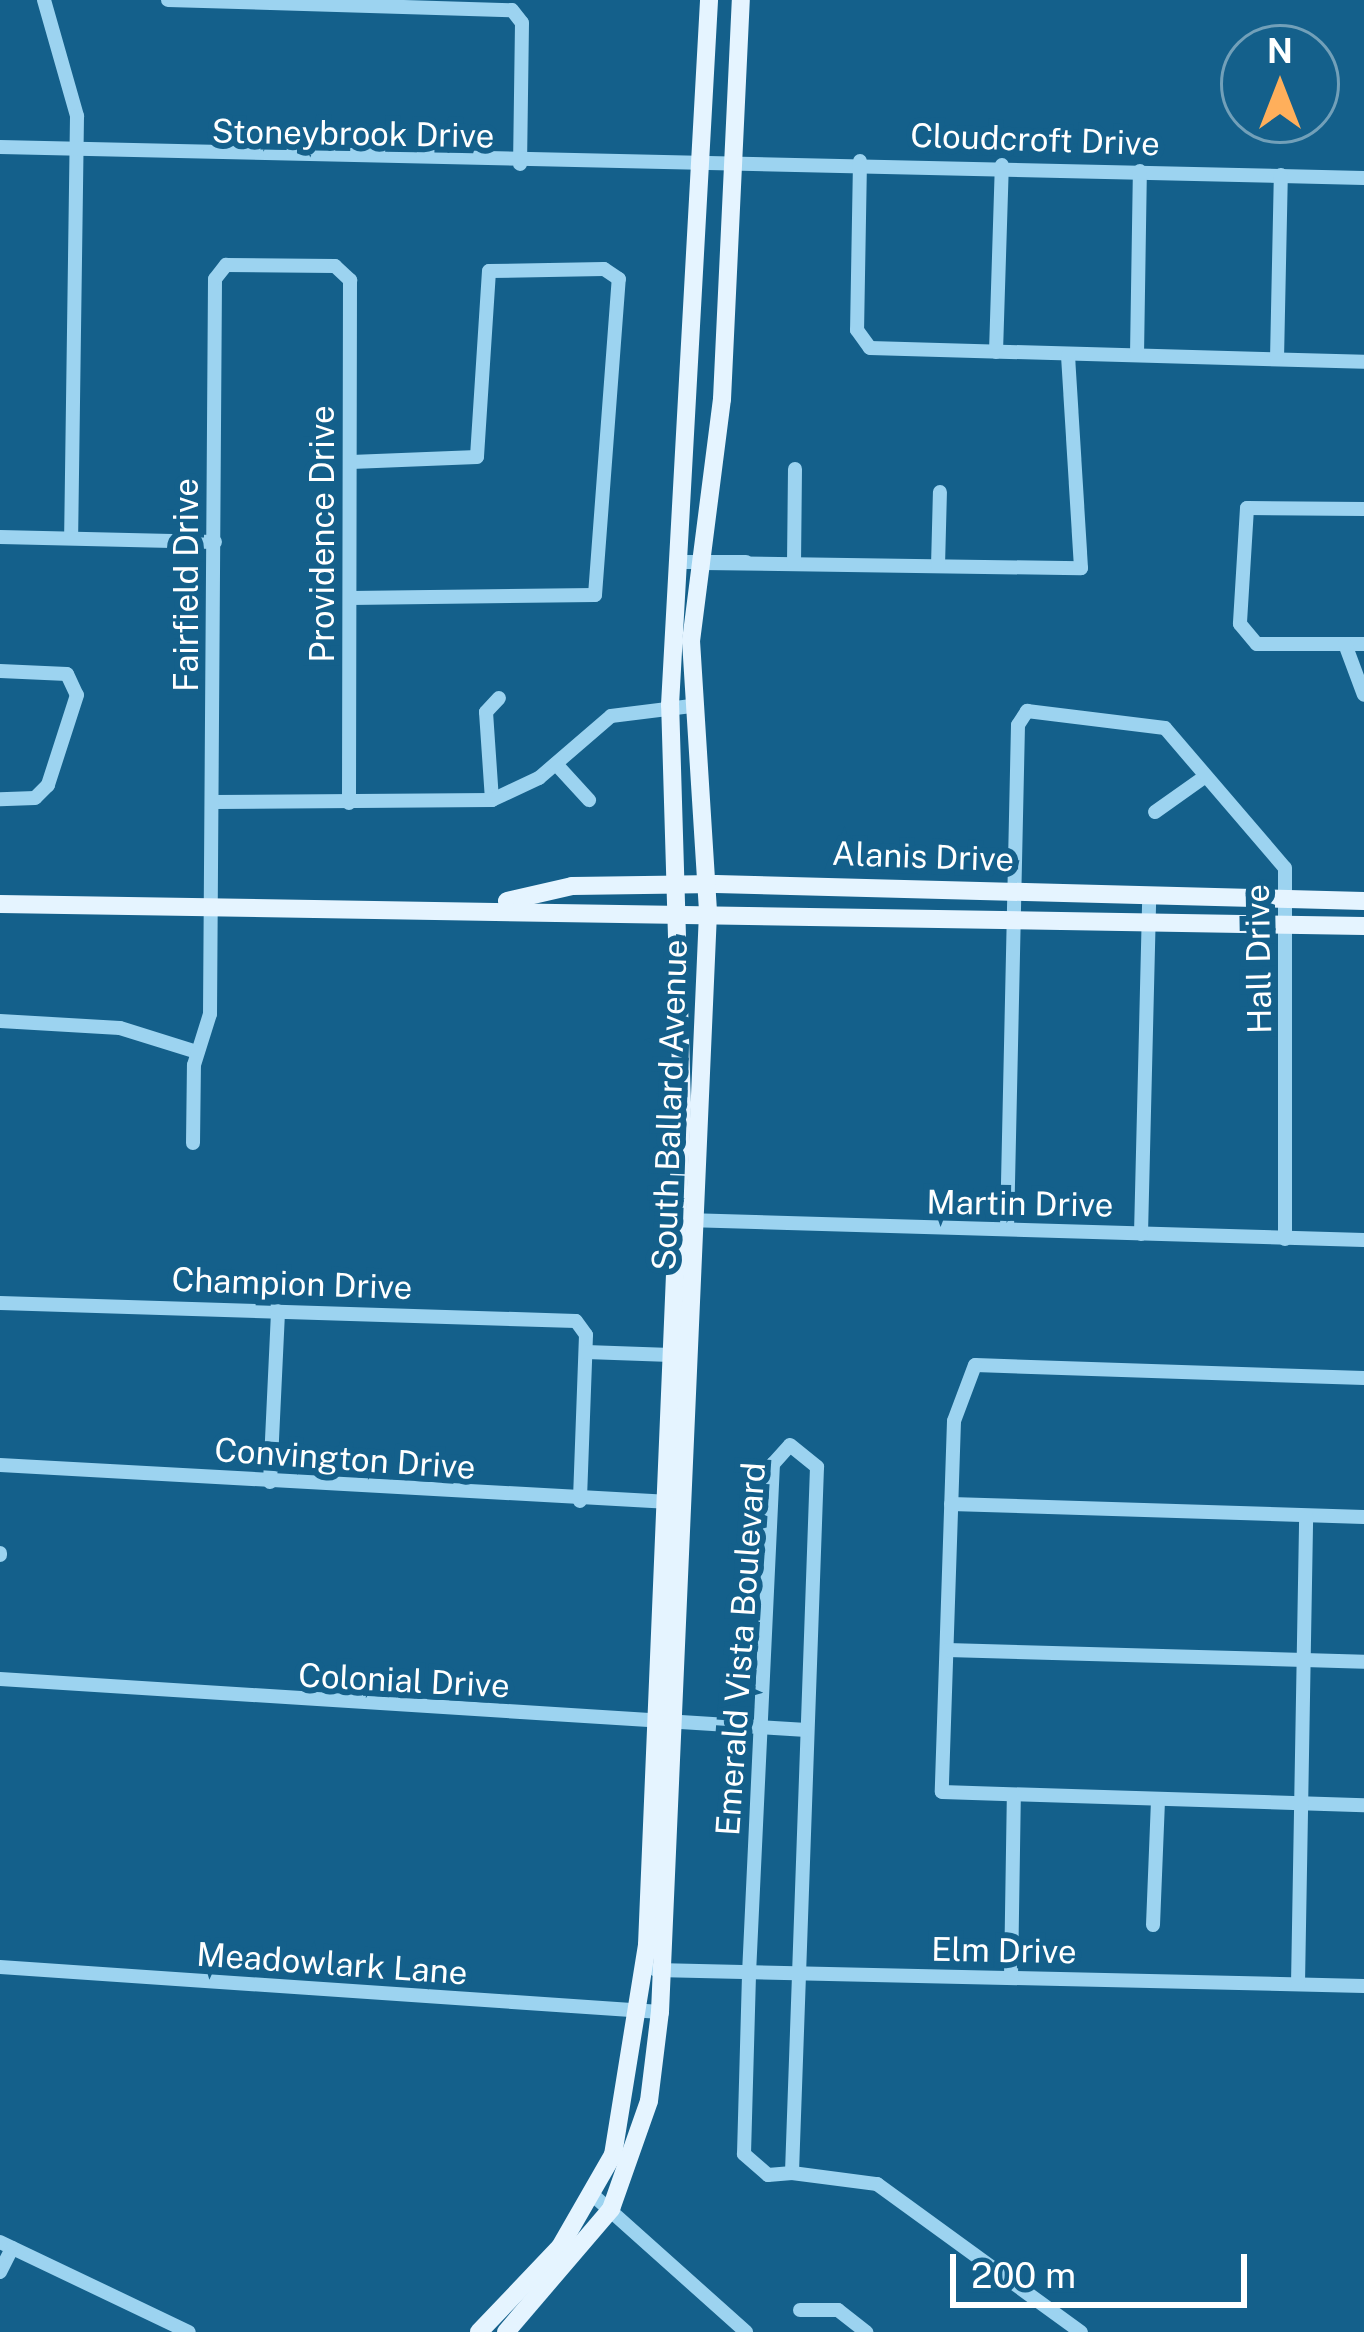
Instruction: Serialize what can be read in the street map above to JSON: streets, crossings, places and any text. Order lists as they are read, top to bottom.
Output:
{
  "streets": {
    "main road": ["Alanis Drive", "South Ballard Avenue"],
    "street": [
      "Stoneybrook Drive",
      "Cloudcroft Drive",
      "Providence Drive",
      "Fairfield Drive",
      "Hall Drive",
      "Martin Drive",
      "Champion Drive",
      "Convington Drive",
      "Emerald Vista Boulevard",
      "Colonial Drive",
      "Elm Drive",
      "Meadowlark Lane"
    ]
  },
  "crossings": [
    ["Stoneybrook Drive", "Cloudcroft Drive"],
    ["Stoneybrook Drive", "South Ballard Avenue"],
    ["Cloudcroft Drive", "South Ballard Avenue"],
    ["Providence Drive", "Fairfield Drive"],
    ["Fairfield Drive", "Alanis Drive"],
    ["Alanis Drive", "Hall Drive"],
    ["Alanis Drive", "South Ballard Avenue"],
    ["Hall Drive", "Martin Drive"],
    ["South Ballard Avenue", "Martin Drive"],
    ["South Ballard Avenue", "Convington Drive"],
    ["South Ballard Avenue", "Colonial Drive"],
    ["South Ballard Avenue", "Elm Drive"],
    ["South Ballard Avenue", "Meadowlark Lane"],
    ["Emerald Vista Boulevard", "Colonial Drive"],
    ["Emerald Vista Boulevard", "Elm Drive"]
  ],
  "scale_bar": "200 m",
  "north": "top"
}
